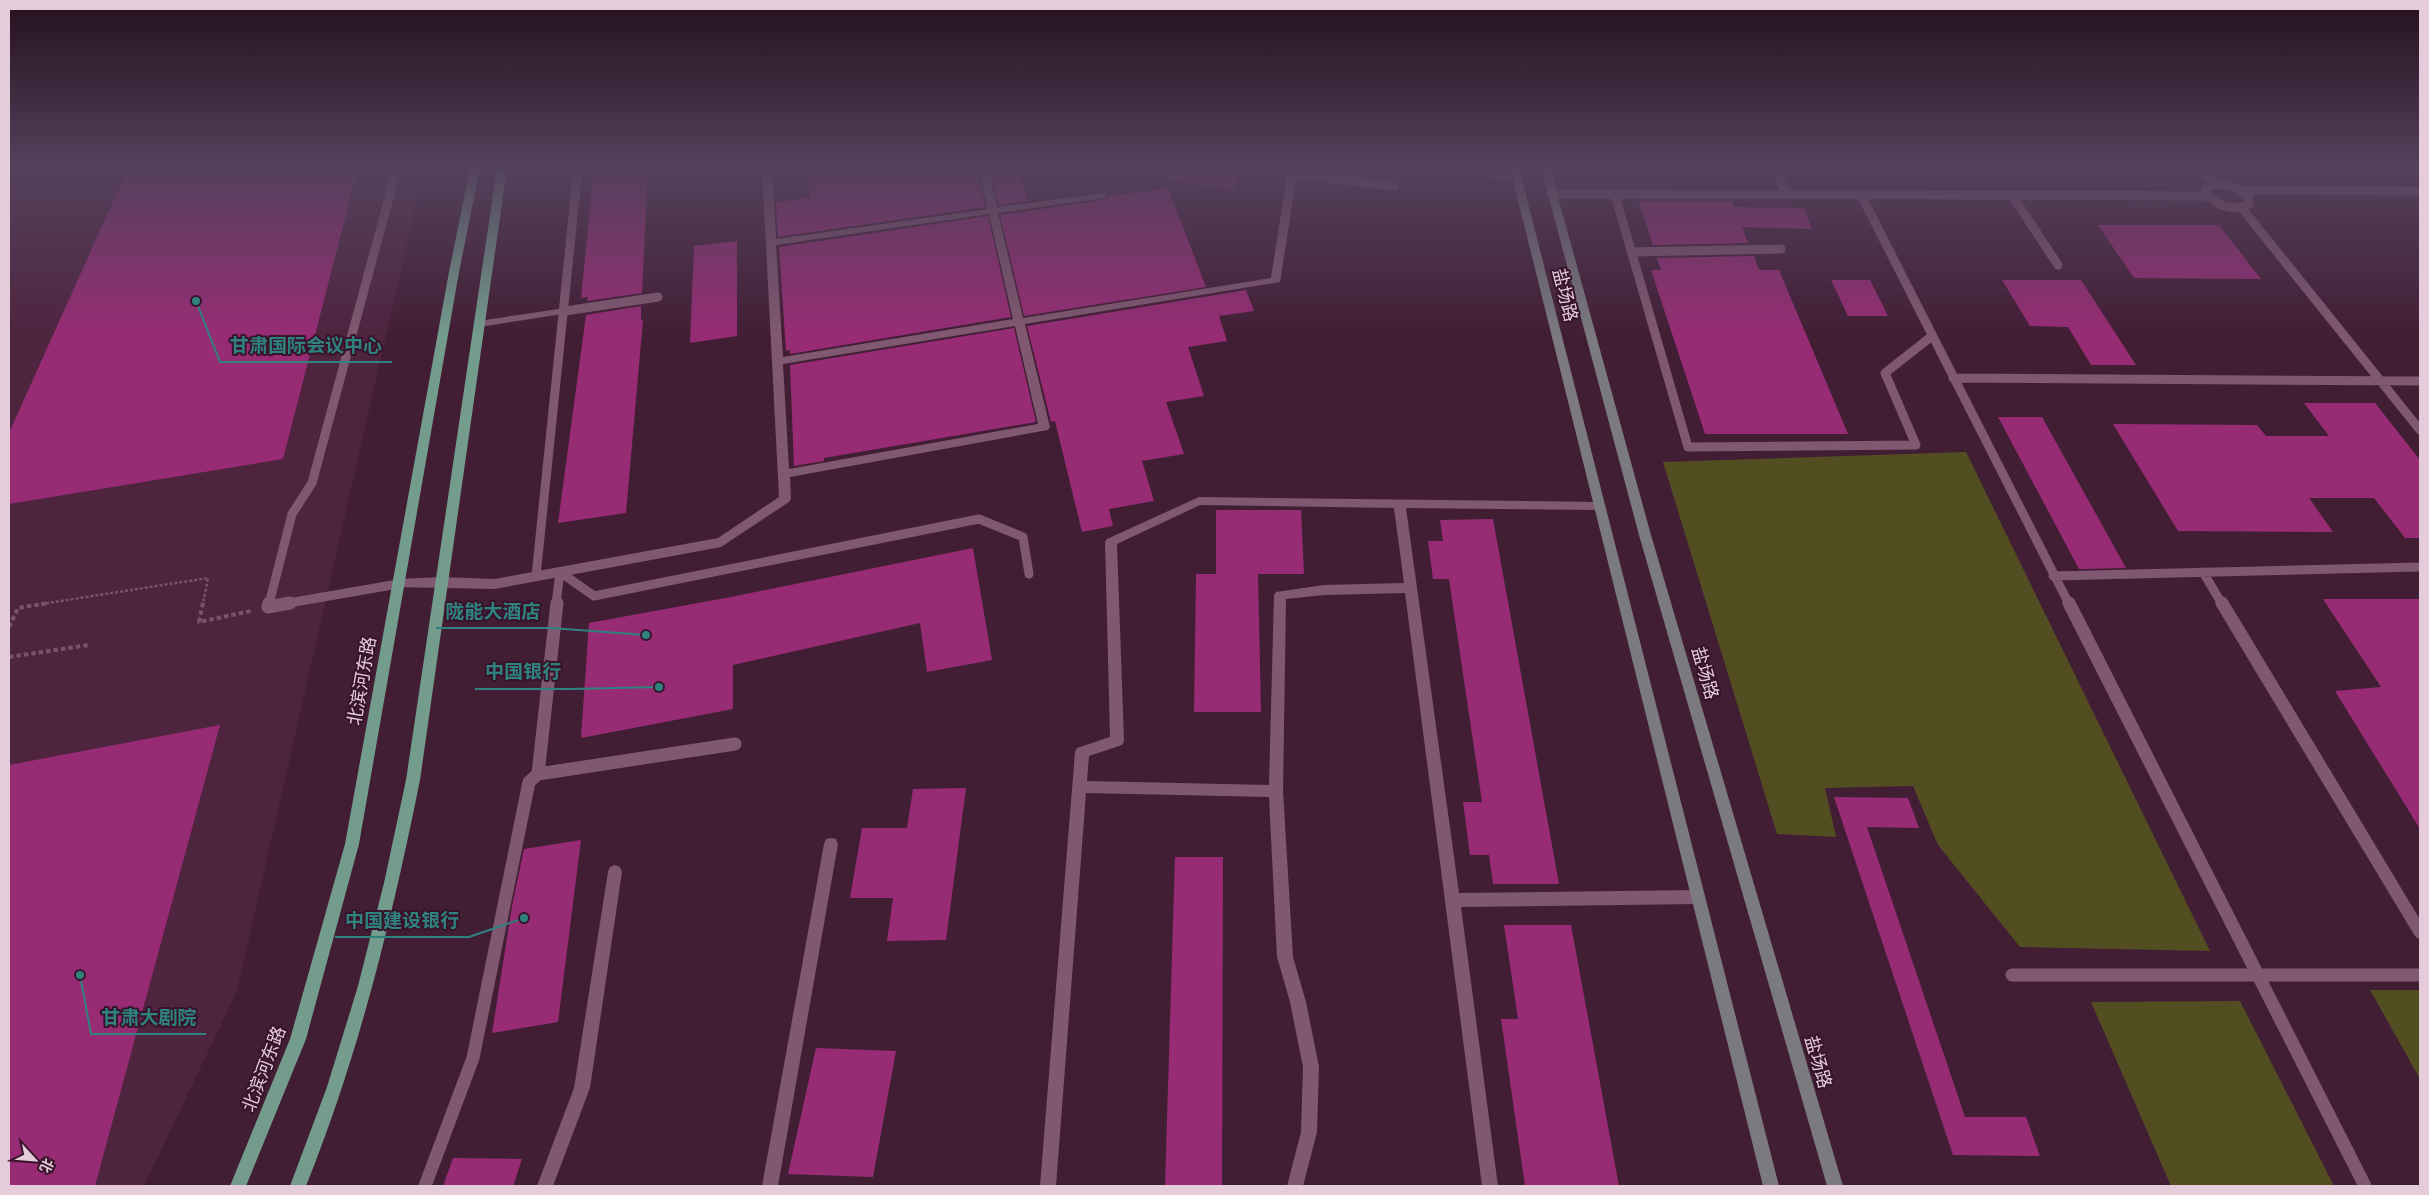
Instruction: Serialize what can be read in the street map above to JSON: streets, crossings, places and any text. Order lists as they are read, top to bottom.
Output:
{
  "streets": {
    "main road": ["盐场路", "北滨河东路"]
  },
  "places": [
    "甘肃国际会议中心",
    "陇能大酒店",
    "中国银行",
    "中国建设银行",
    "甘肃大剧院"
  ],
  "north": "bottom right"
}
